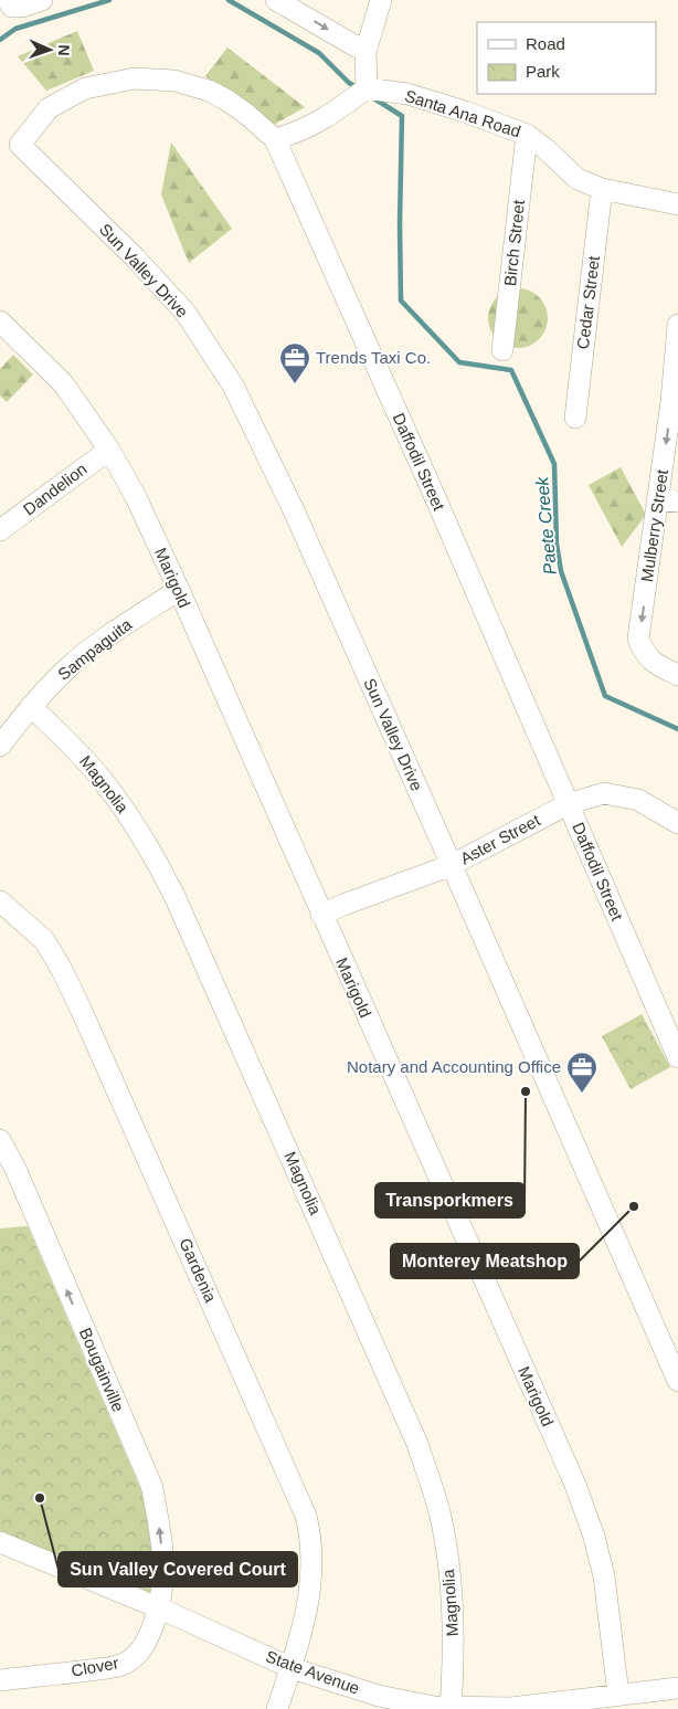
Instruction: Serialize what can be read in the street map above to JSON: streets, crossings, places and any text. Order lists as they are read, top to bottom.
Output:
{
  "streets": {
    "street": [
      "Santa Ana Road",
      "Birch Street",
      "Sun Valley Drive",
      "Cedar Street",
      "Daffodil Street",
      "Dandelion",
      "Mulberry Street",
      "Marigold",
      "Sampaguita",
      "Magnolia",
      "Aster Street",
      "Gardenia",
      "Bougainville",
      "Clover",
      "State Avenue"
    ]
  },
  "crossings": [
    ["Santa Ana Road", "Birch Street"],
    ["Santa Ana Road", "Cedar Street"],
    ["Sun Valley Drive", "Daffodil Street"],
    ["Sun Valley Drive", "Aster Street"],
    ["Daffodil Street", "Aster Street"],
    ["Dandelion", "Marigold"],
    ["Marigold", "Sampaguita"],
    ["Marigold", "Aster Street"],
    ["Marigold", "State Avenue"],
    ["Sampaguita", "Magnolia"],
    ["Magnolia", "State Avenue"],
    ["Gardenia", "State Avenue"],
    ["Bougainville", "Clover"],
    ["Bougainville", "State Avenue"],
    ["Clover", "State Avenue"]
  ],
  "one_way": ["Mulberry Street", "Bougainville"],
  "water": ["Paete Creek"],
  "places": {
    "office": ["Trends Taxi Co.", "Notary and Accounting Office"],
    "other": ["Transporkmers", "Monterey Meatshop", "Sun Valley Covered Court"]
  },
  "legend": ["Road", "Park"],
  "north": "right"
}
